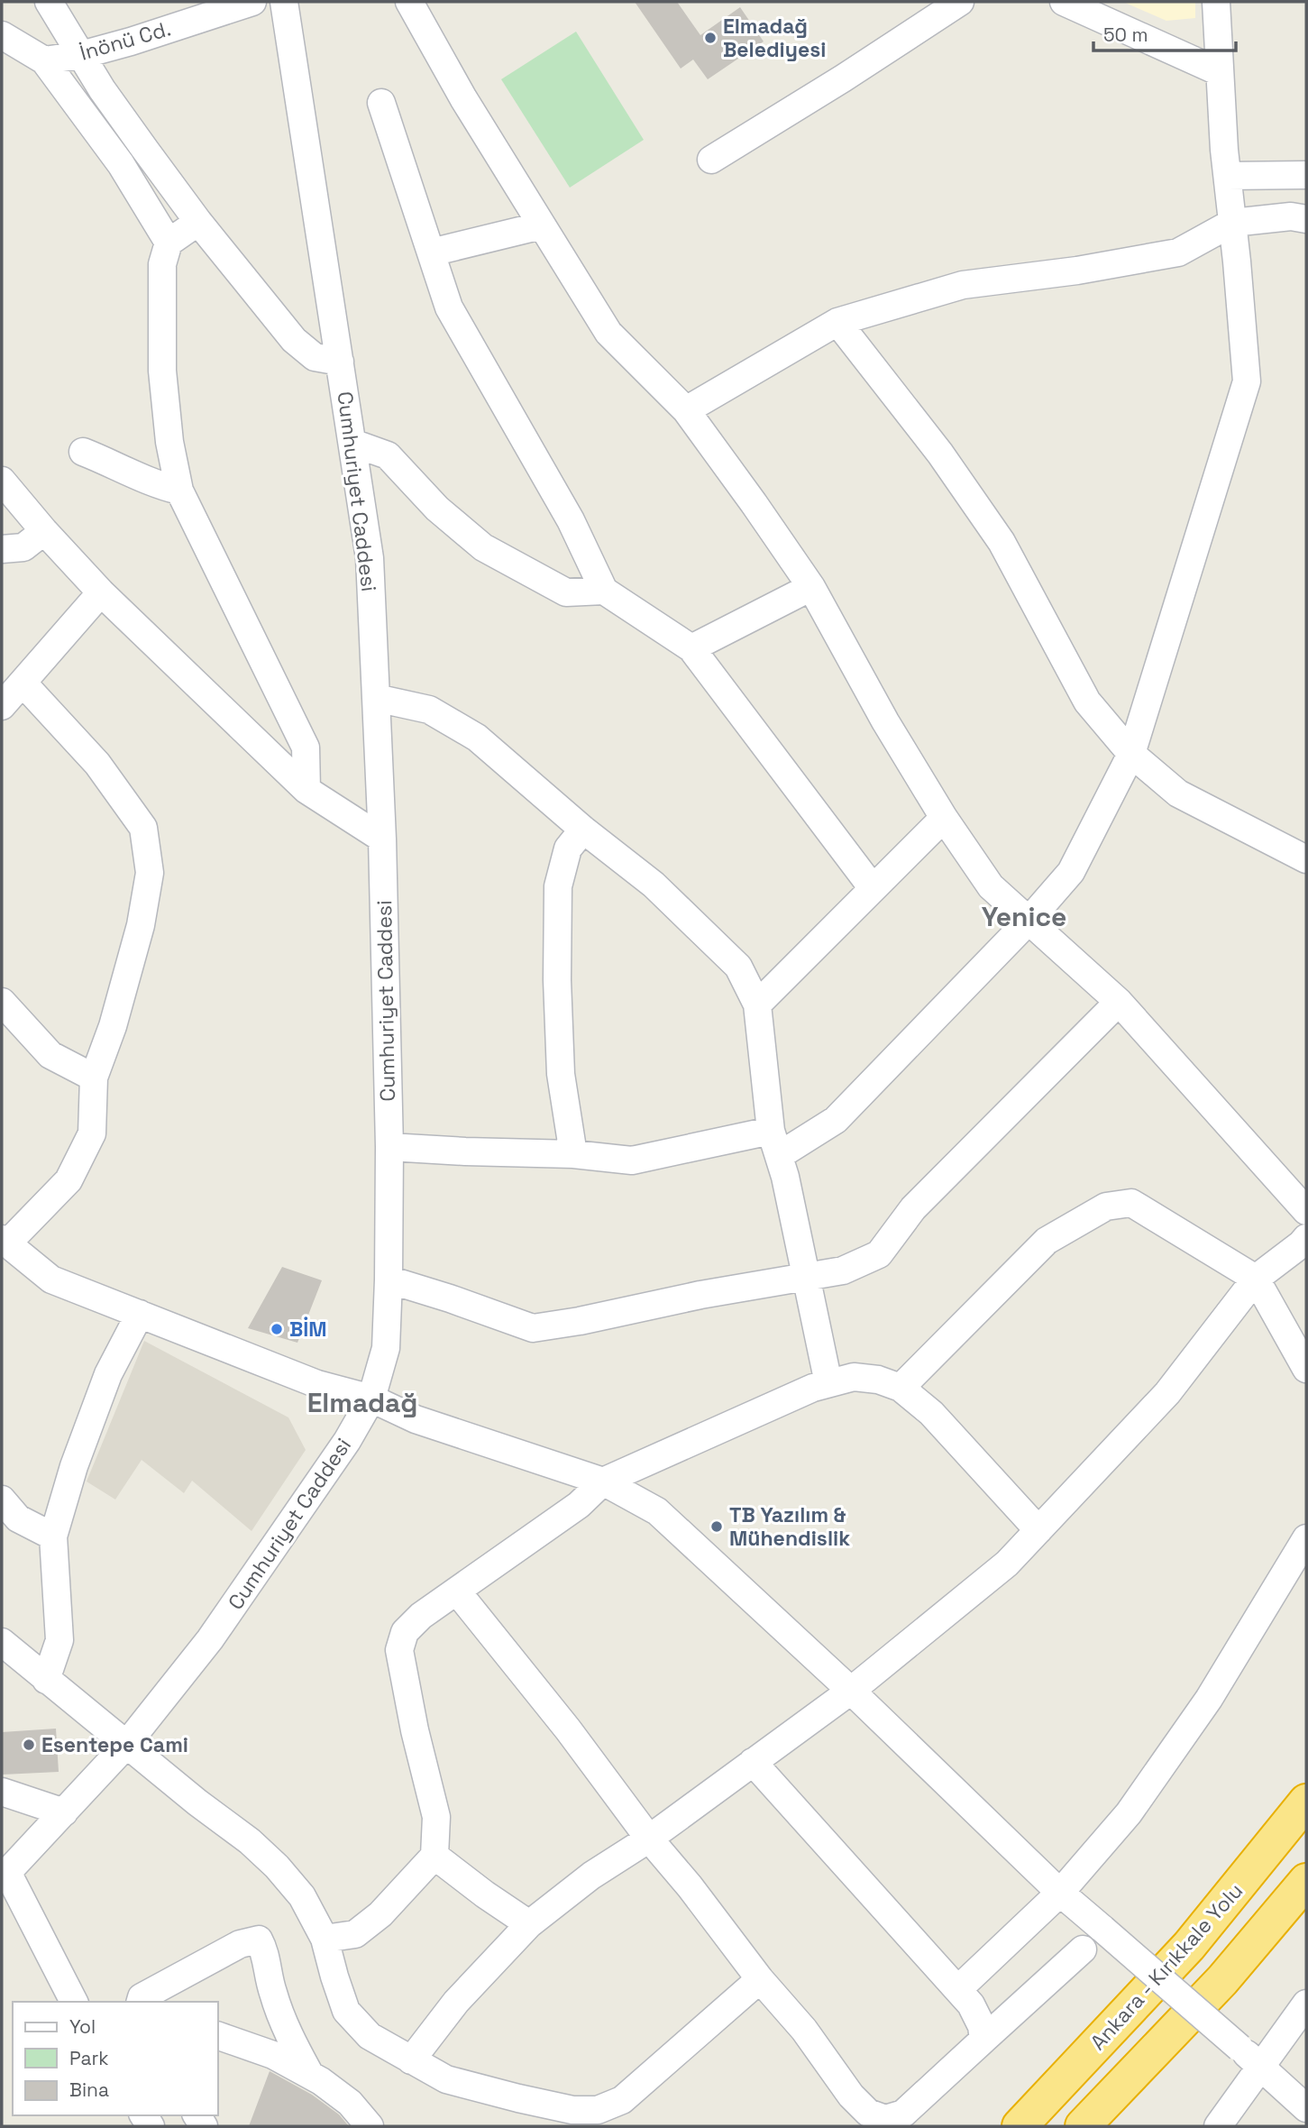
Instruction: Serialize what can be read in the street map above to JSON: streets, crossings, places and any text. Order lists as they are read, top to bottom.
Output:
{
  "streets": {
    "highway": ["Ankara - Kırıkkale Yolu"],
    "street": ["İnönü Cd.", "Cumhuriyet Caddesi"]
  },
  "districts": ["Yenice", "Elmadağ"],
  "places": [
    "Elmadağ Belediyesi",
    "BİM",
    "TB Yazılım & Mühendislik",
    "Esentepe Cami"
  ],
  "legend": ["Yol", "Park", "Bina"],
  "scale_bar": "50 m"
}
